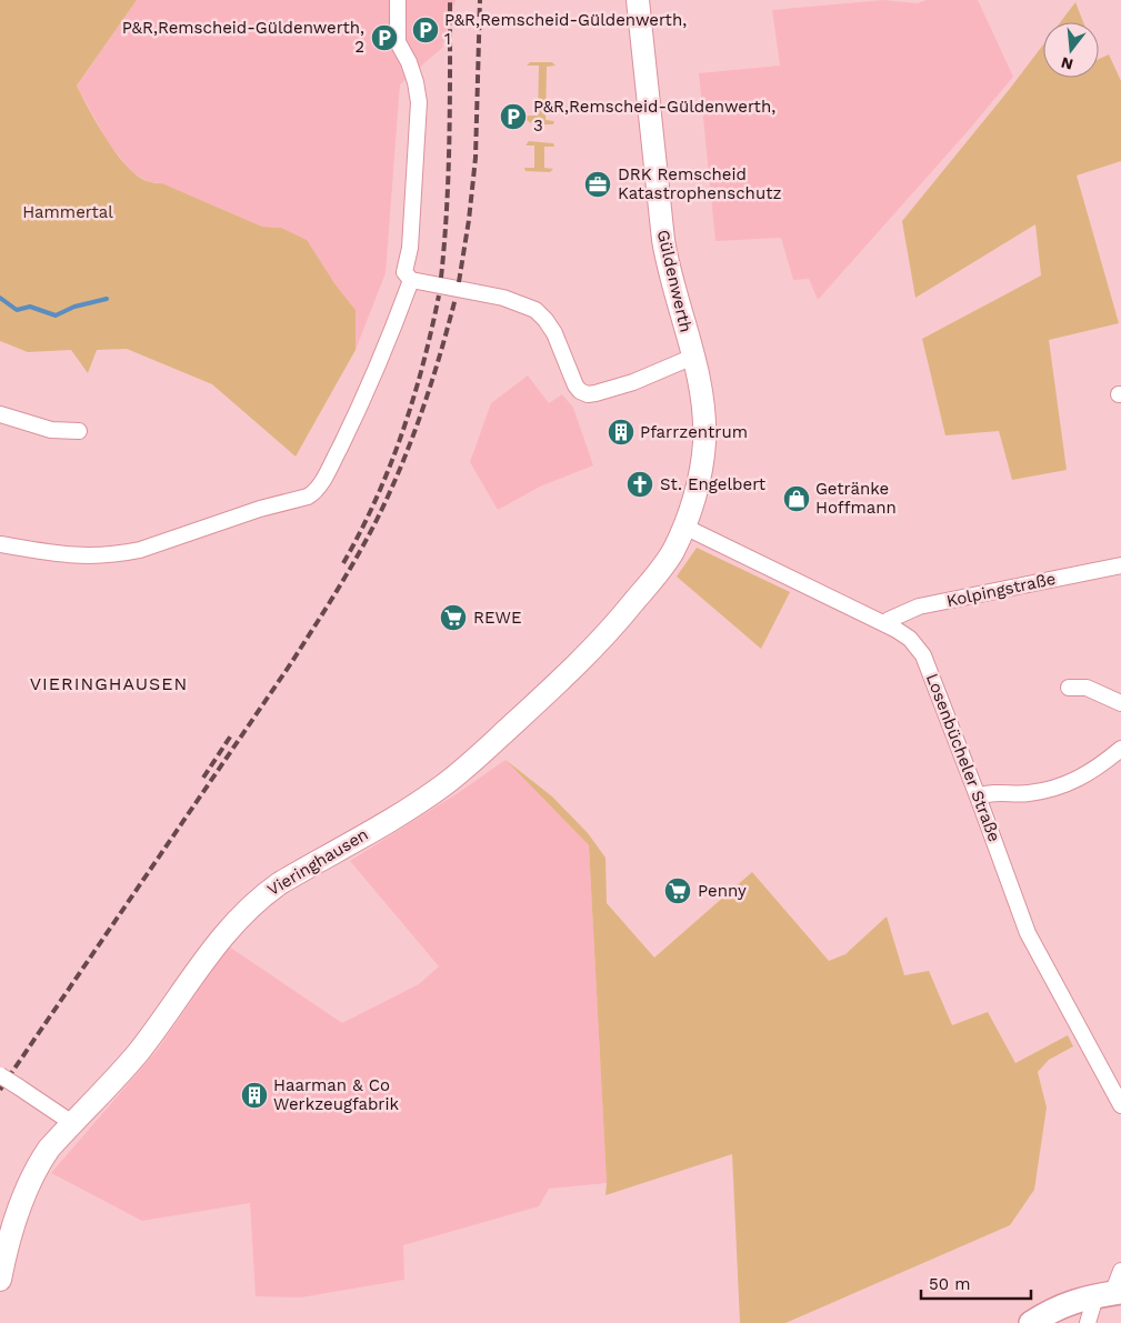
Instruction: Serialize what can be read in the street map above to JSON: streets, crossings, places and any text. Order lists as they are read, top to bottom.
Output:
{
  "streets": {
    "main road": ["Güldenwerth", "Vieringhausen"],
    "street": ["Kolpingstraße", "Losenbücheler Straße"]
  },
  "crossings": [
    ["Güldenwerth", "Losenbücheler Straße"],
    ["Güldenwerth", "Vieringhausen"],
    ["Kolpingstraße", "Losenbücheler Straße"],
    ["Losenbücheler Straße", "Vieringhausen"]
  ],
  "districts": ["VIERINGHAUSEN"],
  "parks": ["Hammertal"],
  "places": {
    "parking": ["P&R,Remscheid-Güldenwerth, 1", "P&R,Remscheid-Güldenwerth, 2", "P&R,Remscheid-Güldenwerth, 3"],
    "office": ["DRK Remscheid Katastrophenschutz"],
    "building": ["Pfarrzentrum", "Haarman & Co Werkzeugfabrik"],
    "church": ["St. Engelbert"],
    "shop": ["Getränke Hoffmann"],
    "supermarket": ["REWE", "Penny"]
  },
  "scale_bar": "50 m",
  "north": "bottom"
}
